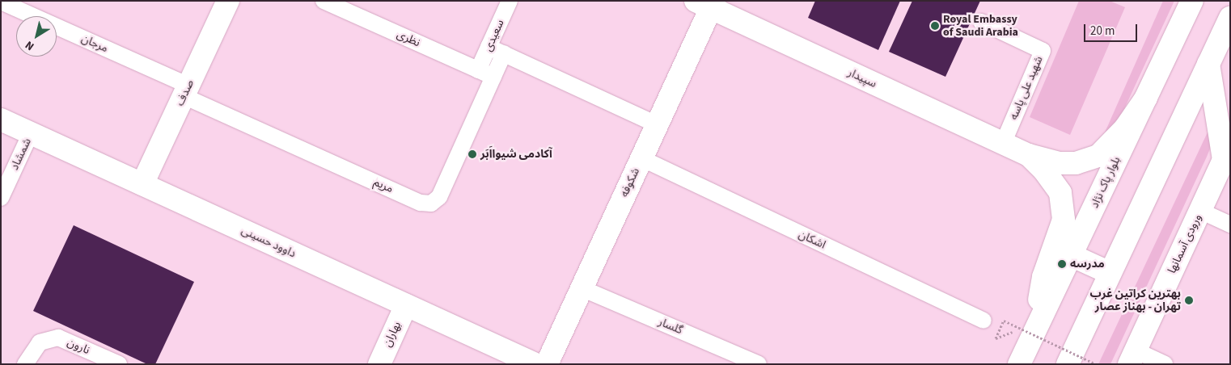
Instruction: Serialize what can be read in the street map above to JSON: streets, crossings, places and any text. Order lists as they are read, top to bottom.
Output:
{
  "streets": {
    "street": [
      "سعیدی",
      "نظری",
      "مرجان",
      "سپیدار",
      "شهید علی پاسه",
      "صدف",
      "شمشاد",
      "شکوفه",
      "بلوار پاک نژاد",
      "مریم",
      "اشکان",
      "داوود حسینی",
      "ورودی آسمانها",
      "گلسار",
      "بهاران",
      "نارون"
    ]
  },
  "crossings": [
    ["سعیدی", "نظری"],
    ["نظری", "مریم"],
    ["مرجان", "صدف"],
    ["مرجان", "مریم"],
    ["سپیدار", "شهید علی پاسه"],
    ["سپیدار", "شکوفه"],
    ["صدف", "مریم"],
    ["صدف", "داوود حسینی"],
    ["شمشاد", "داوود حسینی"],
    ["شکوفه", "اشکان"],
    ["شکوفه", "گلسار"],
    ["داوود حسینی", "بهاران"]
  ],
  "places": [
    "Royal Embassy of Saudi Arabia",
    "آکادمی شیوااَبَر",
    "مدرسه",
    "بهترین کراتین غرب تهران - بهناز عصار"
  ],
  "scale_bar": "20 m",
  "north": "bottom left"
}
